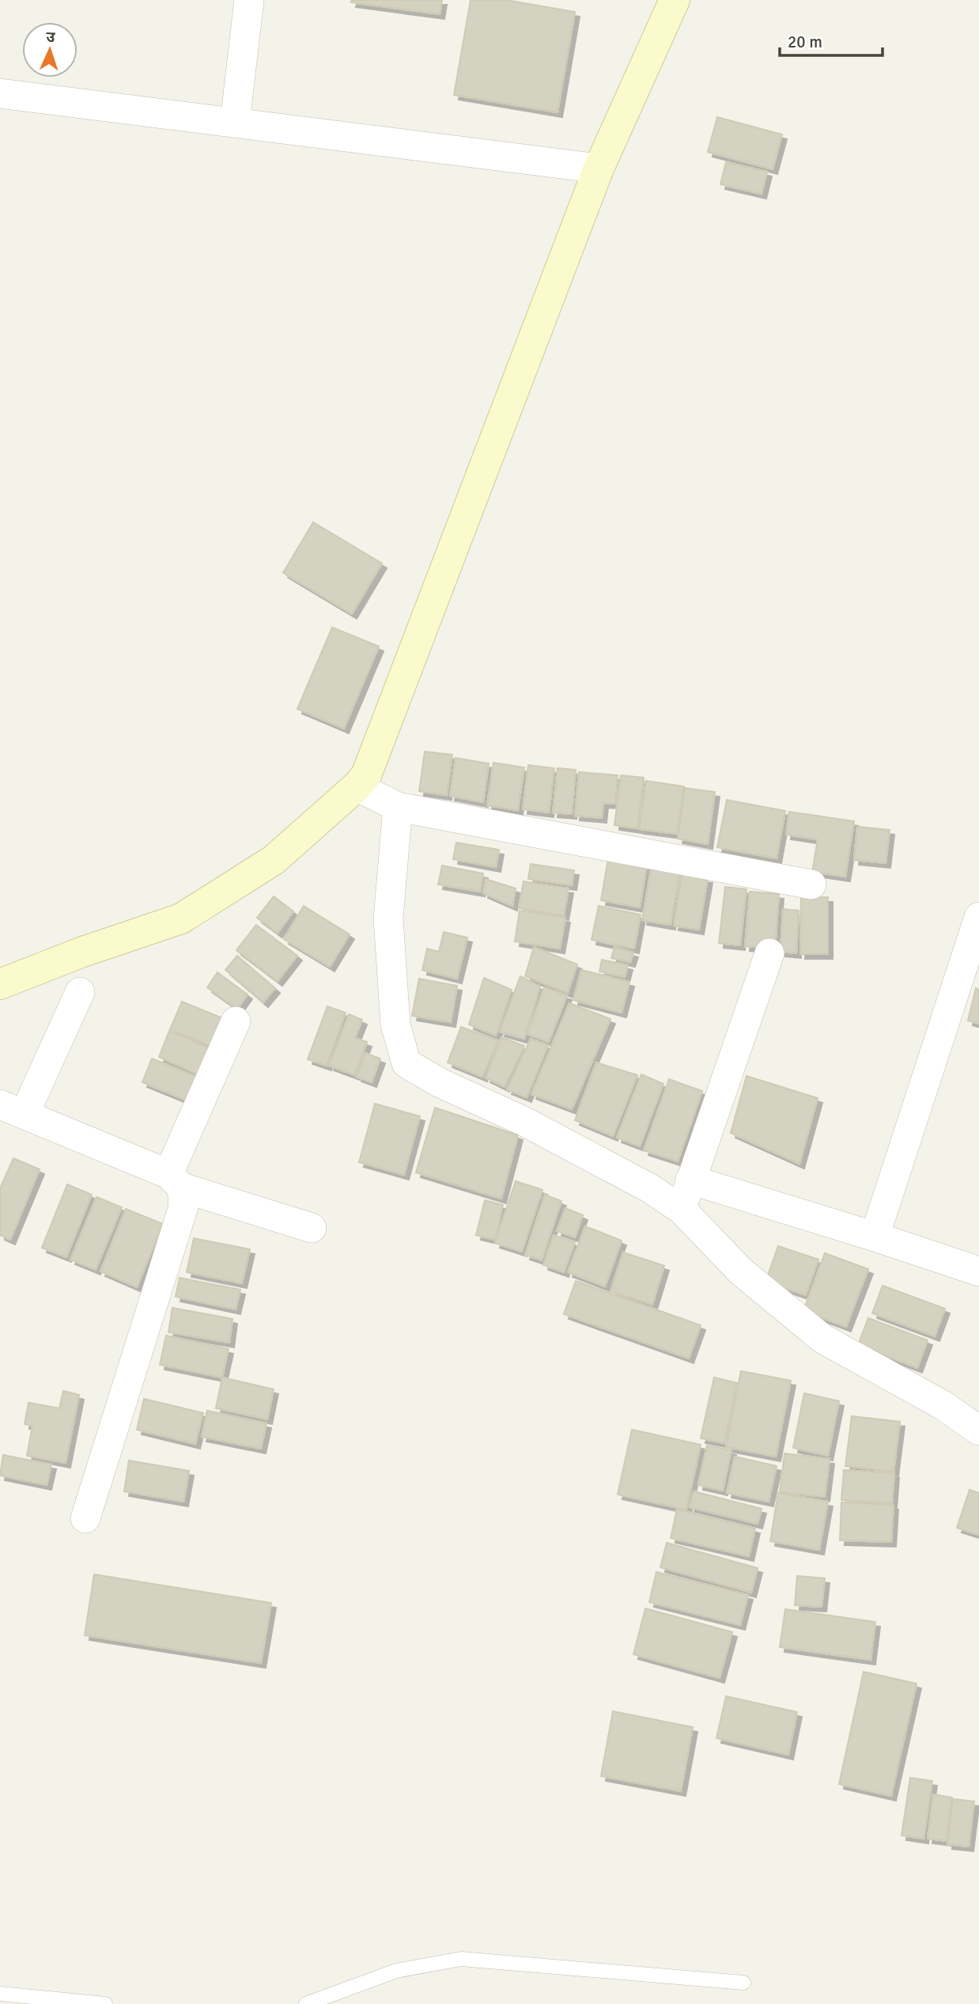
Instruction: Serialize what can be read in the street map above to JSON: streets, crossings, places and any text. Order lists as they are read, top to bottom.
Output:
{
  "scale_bar": "20 m",
  "north": "top"
}
